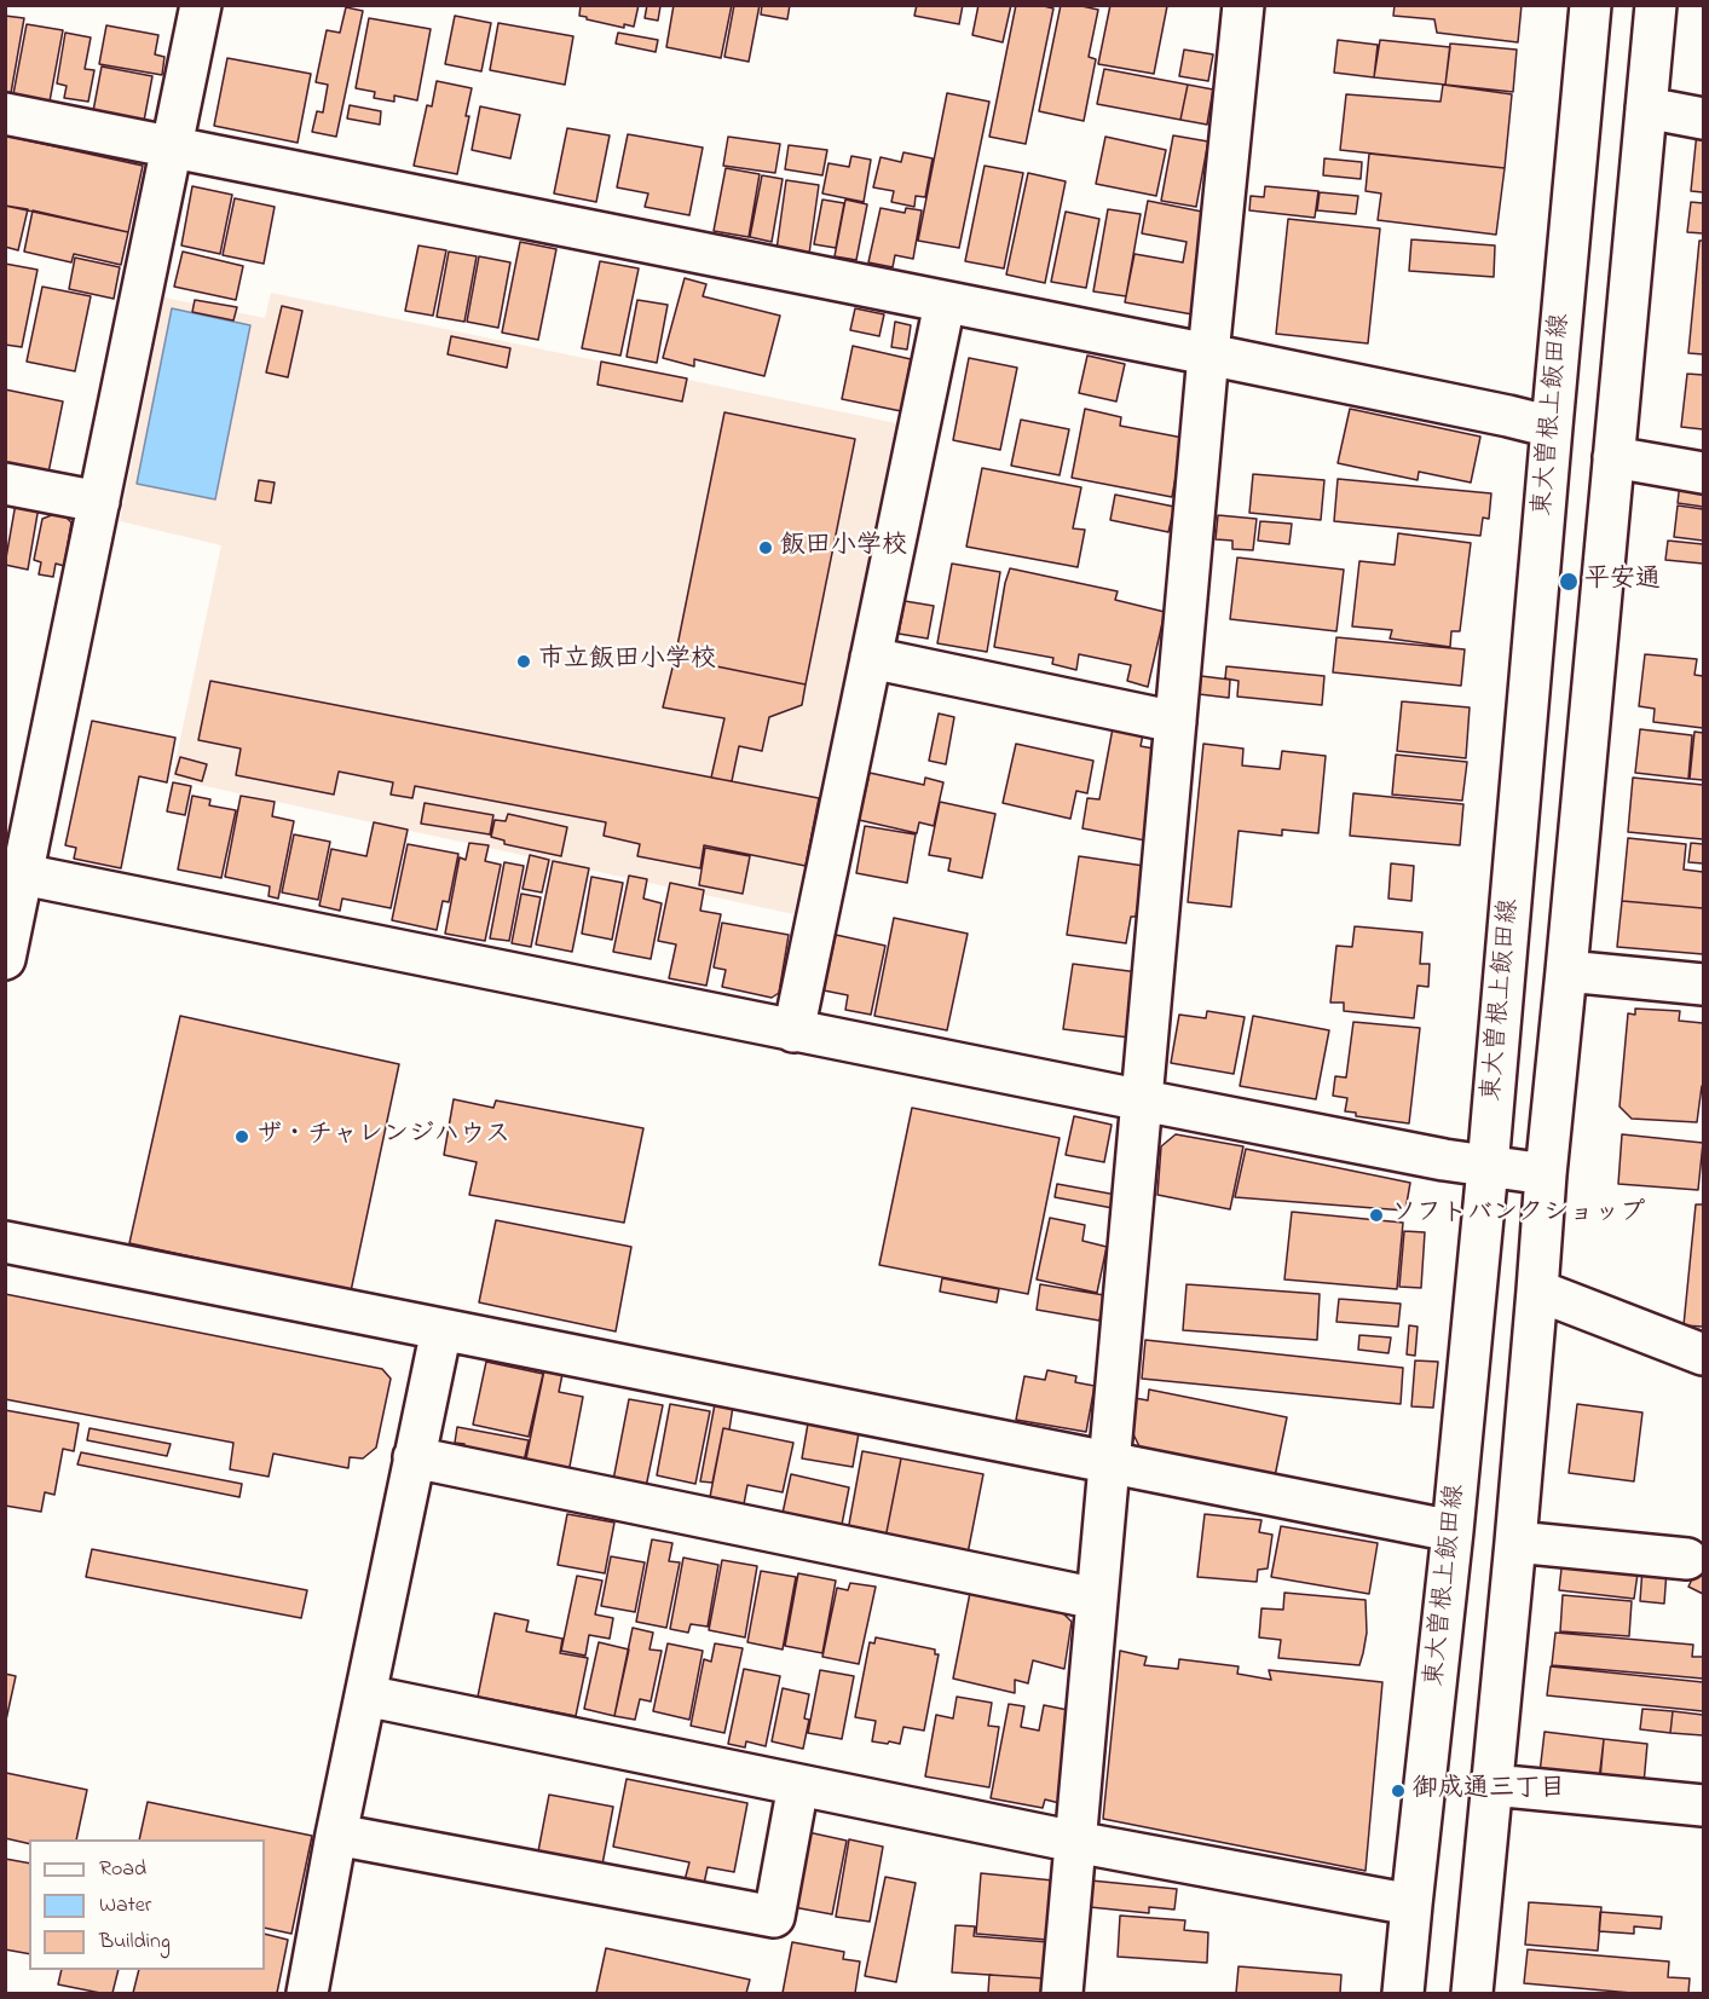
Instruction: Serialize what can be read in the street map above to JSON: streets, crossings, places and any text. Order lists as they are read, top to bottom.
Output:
{
  "streets": {
    "street": ["東大曽根上飯田線"]
  },
  "places": [
    "飯田小学校",
    "平安通",
    "市立飯田小学校",
    "ザ・チャレンジハウス",
    "ソフトバンクショップ",
    "御成通三丁目"
  ],
  "legend": ["Road", "Water", "Building"]
}
